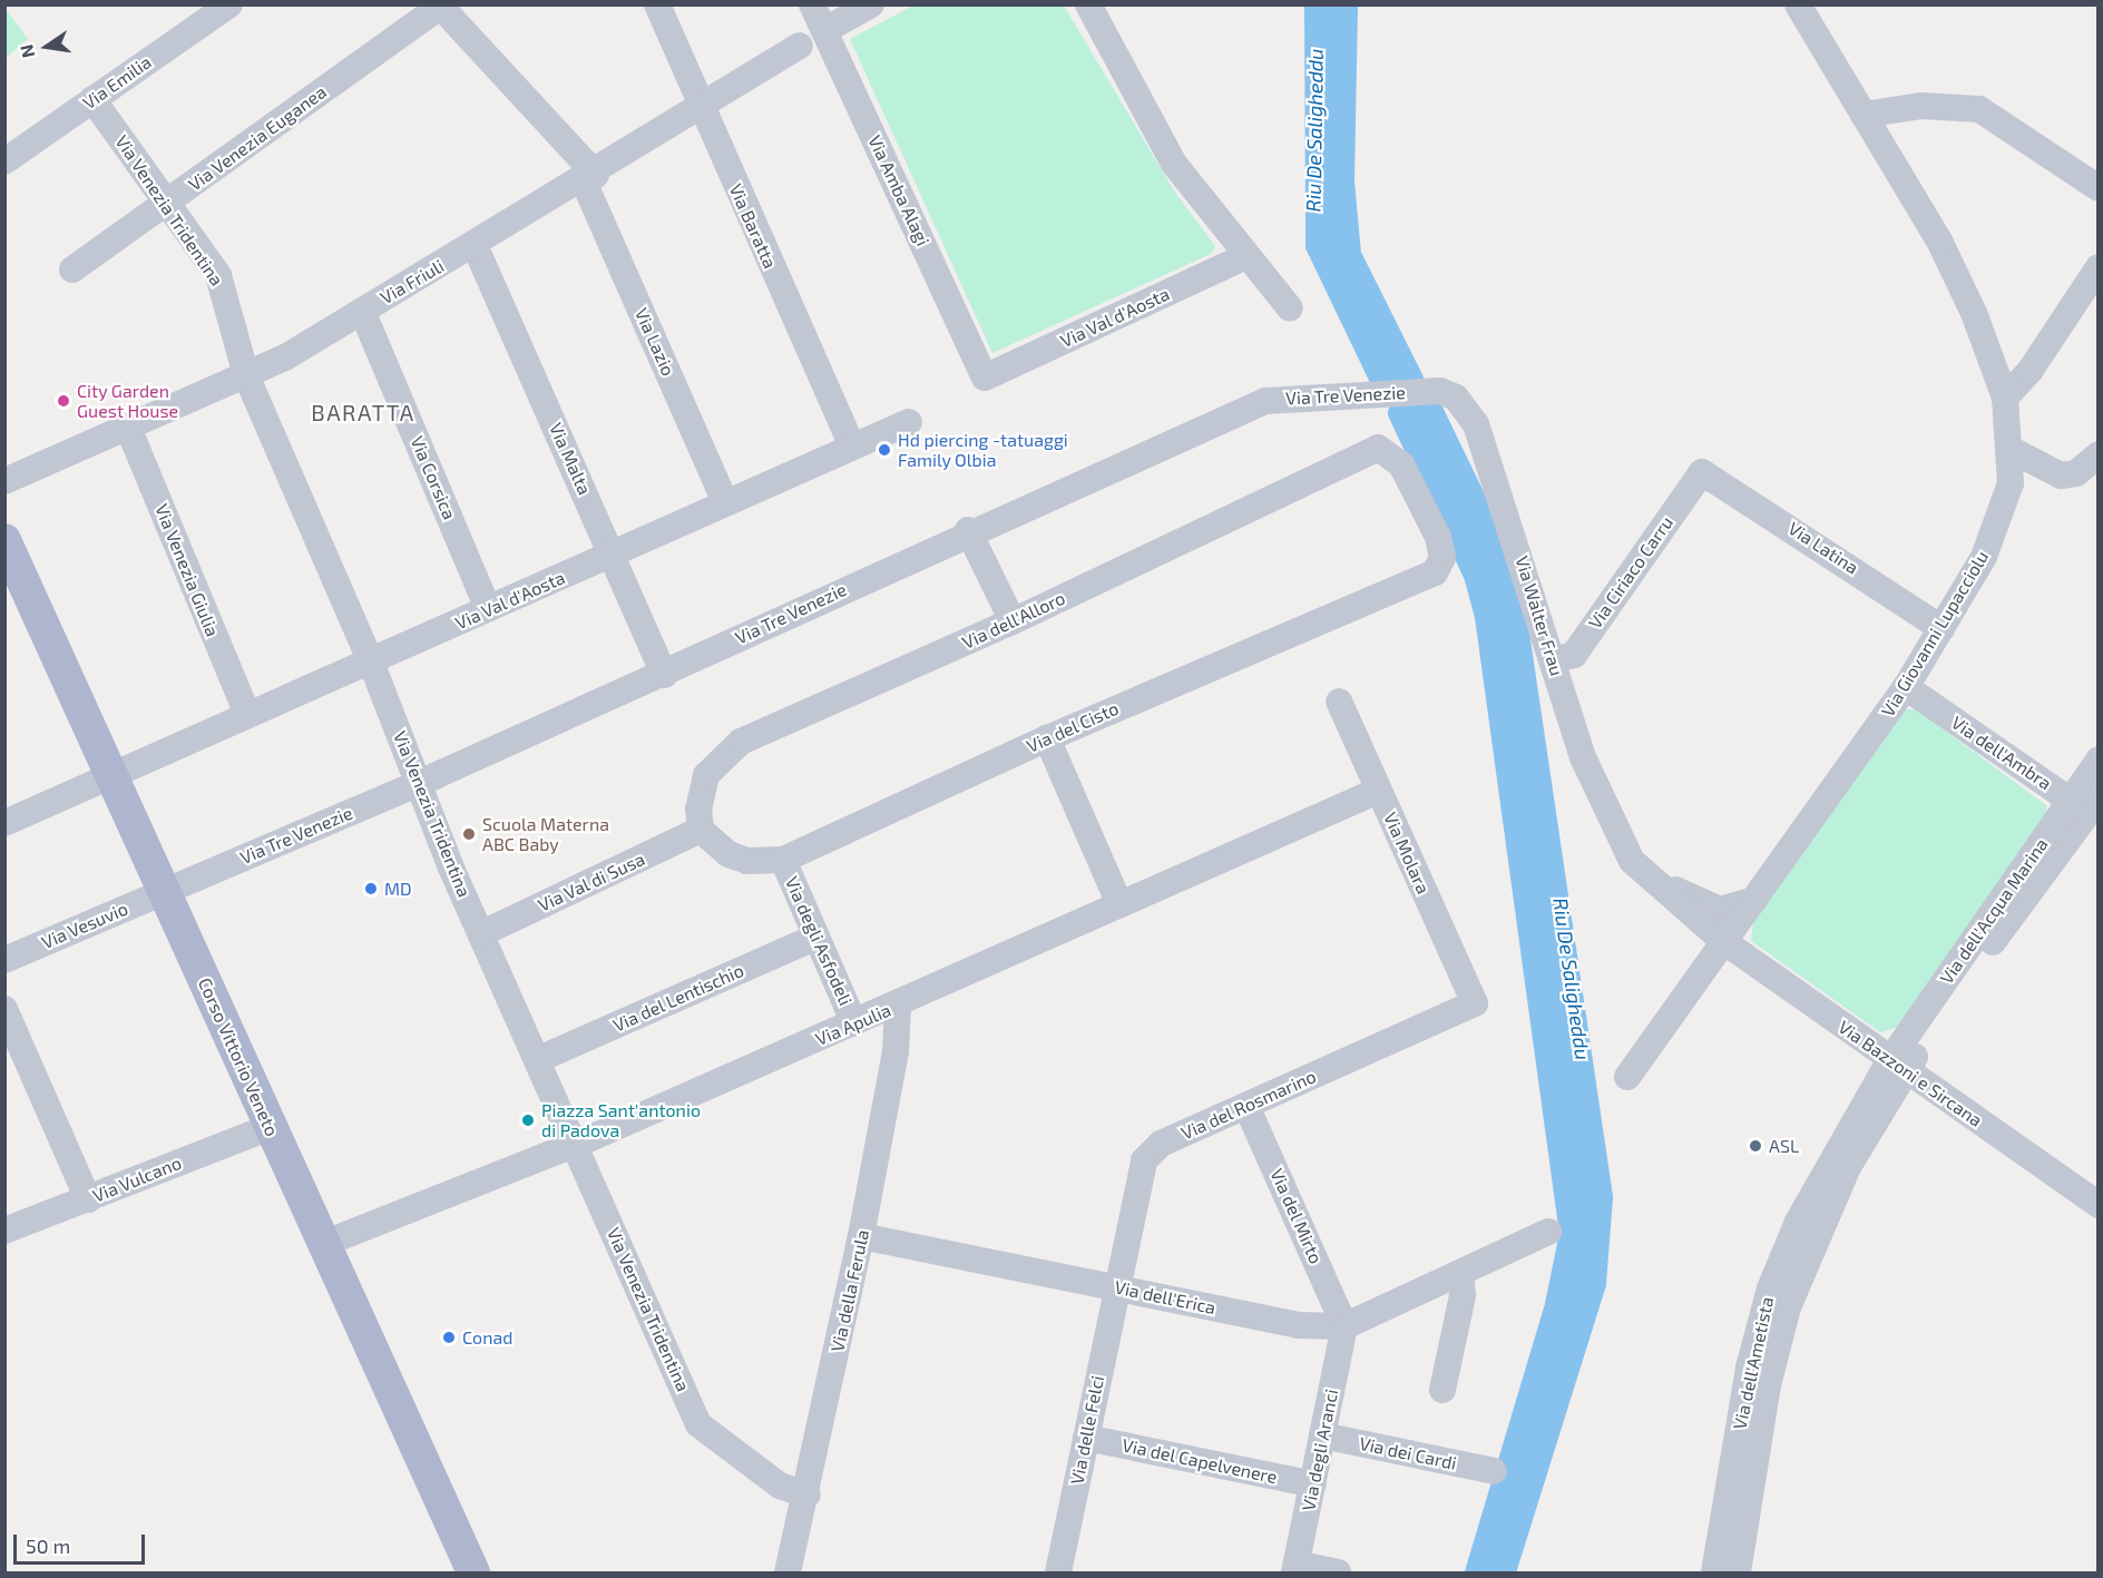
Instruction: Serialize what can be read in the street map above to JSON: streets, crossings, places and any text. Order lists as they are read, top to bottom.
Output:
{
  "streets": {
    "main road": ["Corso Vittorio Veneto"],
    "street": [
      "Via Emilia",
      "Via Venezia Euganea",
      "Via Amba Alagi",
      "Via Venezia Tridentina",
      "Via Baratta",
      "Via Friuli",
      "Via Val d'Aosta",
      "Via Lazio",
      "Via Tre Venezie",
      "Via Malta",
      "Via Corsica",
      "Via Latina",
      "Via Venezia Giulia",
      "Via Ciriaco Carru",
      "Via Walter Frau",
      "Via dell'Alloro",
      "Via Giovanni Lupacciolu",
      "Via del Cisto",
      "Via dell'Ambra",
      "Via Molara",
      "Via Val di Susa",
      "Via dell'Acqua Marina",
      "Via Vesuvio",
      "Via degli Asfodeli",
      "Via del Lentischio",
      "Via Apulia",
      "Via Bazzoni e Sircana",
      "Via del Rosmarino",
      "Via Vulcano",
      "Via del Mirto",
      "Via della Ferula",
      "Via dell'Erica",
      "Via dell'Ametista",
      "Via delle Felci",
      "Via degli Aranci",
      "Via dei Cardi",
      "Via del Capelvenere"
    ]
  },
  "crossings": [
    ["Via Emilia", "Via Venezia Tridentina"],
    ["Via Venezia Euganea", "Via Venezia Tridentina"],
    ["Via Venezia Euganea", "Via Lazio"],
    ["Via Amba Alagi", "Via Val d'Aosta"],
    ["Via Venezia Tridentina", "Via Friuli"],
    ["Via Venezia Tridentina", "Via Val d'Aosta"],
    ["Via Venezia Tridentina", "Via Tre Venezie"],
    ["Via Venezia Tridentina", "Via Val di Susa"],
    ["Via Venezia Tridentina", "Via del Lentischio"],
    ["Via Venezia Tridentina", "Via Apulia"],
    ["Via Venezia Tridentina", "Via della Ferula"],
    ["Via Baratta", "Via Friuli"],
    ["Via Baratta", "Via Val d'Aosta"],
    ["Via Friuli", "Via Lazio"],
    ["Via Friuli", "Via Malta"],
    ["Via Friuli", "Via Corsica"],
    ["Via Friuli", "Via Venezia Giulia"],
    ["Via Val d'Aosta", "Via Lazio"],
    ["Via Val d'Aosta", "Via Malta"],
    ["Via Val d'Aosta", "Via Corsica"],
    ["Via Val d'Aosta", "Via Venezia Giulia"],
    ["Via Val d'Aosta", "Corso Vittorio Veneto"],
    ["Via Tre Venezie", "Via Malta"],
    ["Via Tre Venezie", "Via Walter Frau"],
    ["Via Tre Venezie", "Via Vesuvio"],
    ["Via Tre Venezie", "Corso Vittorio Veneto"],
    ["Via Latina", "Via Ciriaco Carru"],
    ["Via Latina", "Via Giovanni Lupacciolu"],
    ["Via Ciriaco Carru", "Via Walter Frau"],
    ["Via Walter Frau", "Via Giovanni Lupacciolu"],
    ["Via Walter Frau", "Via Bazzoni e Sircana"],
    ["Via dell'Alloro", "Via del Cisto"],
    ["Via dell'Alloro", "Via Val di Susa"],
    ["Via Giovanni Lupacciolu", "Via dell'Ambra"],
    ["Via Giovanni Lupacciolu", "Via Bazzoni e Sircana"],
    ["Via del Cisto", "Via Val di Susa"],
    ["Via del Cisto", "Via degli Asfodeli"],
    ["Via dell'Ambra", "Via dell'Acqua Marina"],
    ["Via Molara", "Via Apulia"],
    ["Via Molara", "Via del Rosmarino"],
    ["Via dell'Acqua Marina", "Via Bazzoni e Sircana"],
    ["Via dell'Acqua Marina", "Via dell'Ametista"],
    ["Via Vesuvio", "Corso Vittorio Veneto"],
    ["Via degli Asfodeli", "Via del Lentischio"],
    ["Via degli Asfodeli", "Via Apulia"],
    ["Via Apulia", "Corso Vittorio Veneto"],
    ["Via Apulia", "Via della Ferula"],
    ["Corso Vittorio Veneto", "Via Vulcano"],
    ["Via Bazzoni e Sircana", "Via dell'Ametista"],
    ["Via del Rosmarino", "Via del Mirto"],
    ["Via del Rosmarino", "Via dell'Erica"],
    ["Via del Rosmarino", "Via delle Felci"],
    ["Via del Mirto", "Via dell'Erica"],
    ["Via del Mirto", "Via degli Aranci"],
    ["Via della Ferula", "Via dell'Erica"],
    ["Via dell'Erica", "Via delle Felci"],
    ["Via dell'Erica", "Via degli Aranci"],
    ["Via delle Felci", "Via del Capelvenere"],
    ["Via degli Aranci", "Via dei Cardi"],
    ["Via degli Aranci", "Via del Capelvenere"]
  ],
  "districts": ["BARATTA"],
  "water": ["Riu De Saligheddu"],
  "places": [
    "City Garden Guest House",
    "Hd piercing -tatuaggi Family Olbia",
    "Scuola Materna ABC Baby",
    "MD",
    "Piazza Sant'antonio di Padova",
    "ASL",
    "Conad"
  ],
  "scale_bar": "50 m",
  "north": "left"
}
